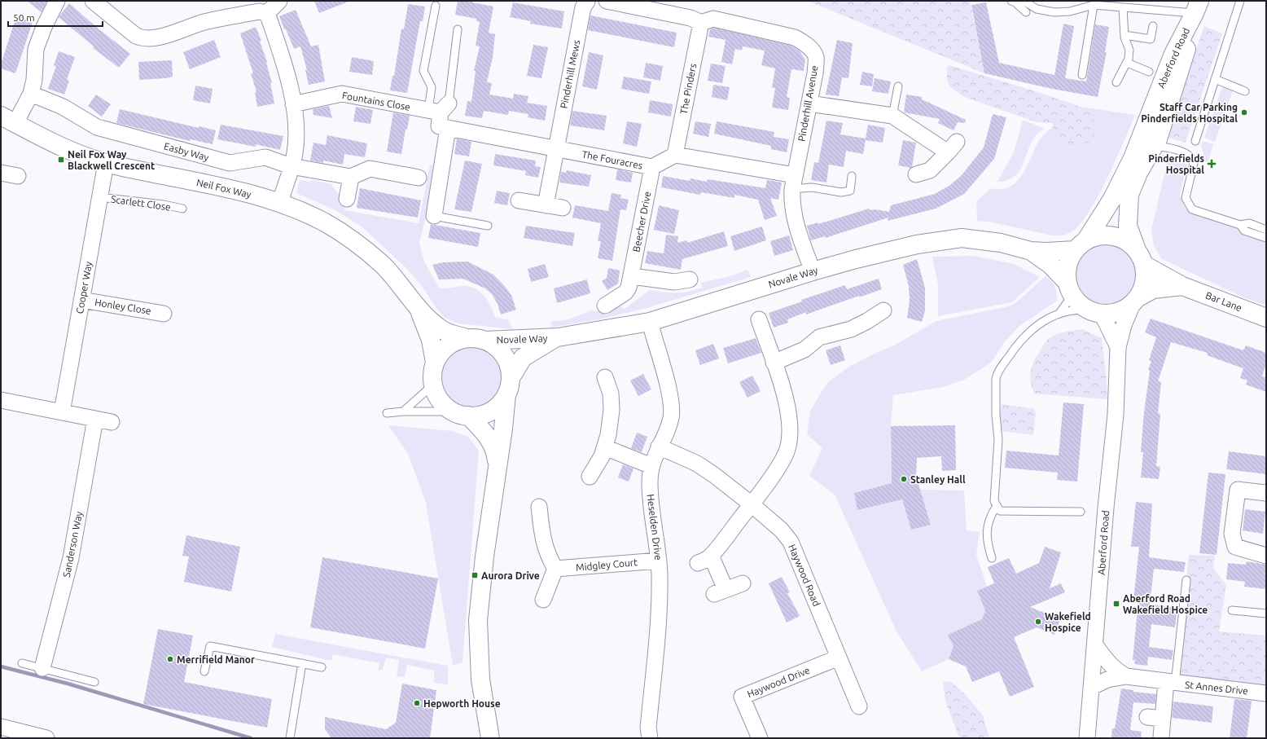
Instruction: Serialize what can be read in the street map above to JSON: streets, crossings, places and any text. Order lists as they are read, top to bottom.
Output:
{
  "streets": {
    "main road": [
      "Aberford Road",
      "Neil Fox Way",
      "Novale Way",
      "Bar Lane"
    ],
    "street": [
      "Pinderhill Mews",
      "The Pinders",
      "Fountains Close",
      "Pinderhill Avenue",
      "Easby Way",
      "The Fouracres",
      "Beecher Drive",
      "Cooper Way",
      "Honley Close",
      "Heselden Drive",
      "Sanderson Way",
      "Midgley Court",
      "Haywood Road",
      "Haywood Drive",
      "St Annes Drive"
    ],
    "lane": ["Scarlett Close"]
  },
  "crossings": [
    ["Aberford Road", "Novale Way"],
    ["Aberford Road", "Bar Lane"],
    ["Aberford Road", "St Annes Drive"],
    ["Pinderhill Mews", "The Fouracres"],
    ["The Pinders", "Pinderhill Avenue"],
    ["The Pinders", "The Fouracres"],
    ["Pinderhill Avenue", "Novale Way"],
    ["The Fouracres", "Beecher Drive"],
    ["Neil Fox Way", "Novale Way"],
    ["Neil Fox Way", "Cooper Way"],
    ["Scarlett Close", "Cooper Way"],
    ["Novale Way", "Bar Lane"],
    ["Novale Way", "Heselden Drive"],
    ["Cooper Way", "Honley Close"],
    ["Heselden Drive", "Midgley Court"],
    ["Heselden Drive", "Haywood Road"],
    ["Haywood Road", "Haywood Drive"]
  ],
  "places": {
    "other": [
      "Staff Car Parking Pinderfields Hospital",
      "Stanley Hall",
      "Wakefield Hospice",
      "Merrifield Manor",
      "Hepworth House"
    ],
    "transit": ["Neil Fox Way Blackwell Crescent", "Aurora Drive", "Aberford Road Wakefield Hospice"],
    "health": ["Pinderfields Hospital"]
  },
  "scale_bar": "50 m"
}
